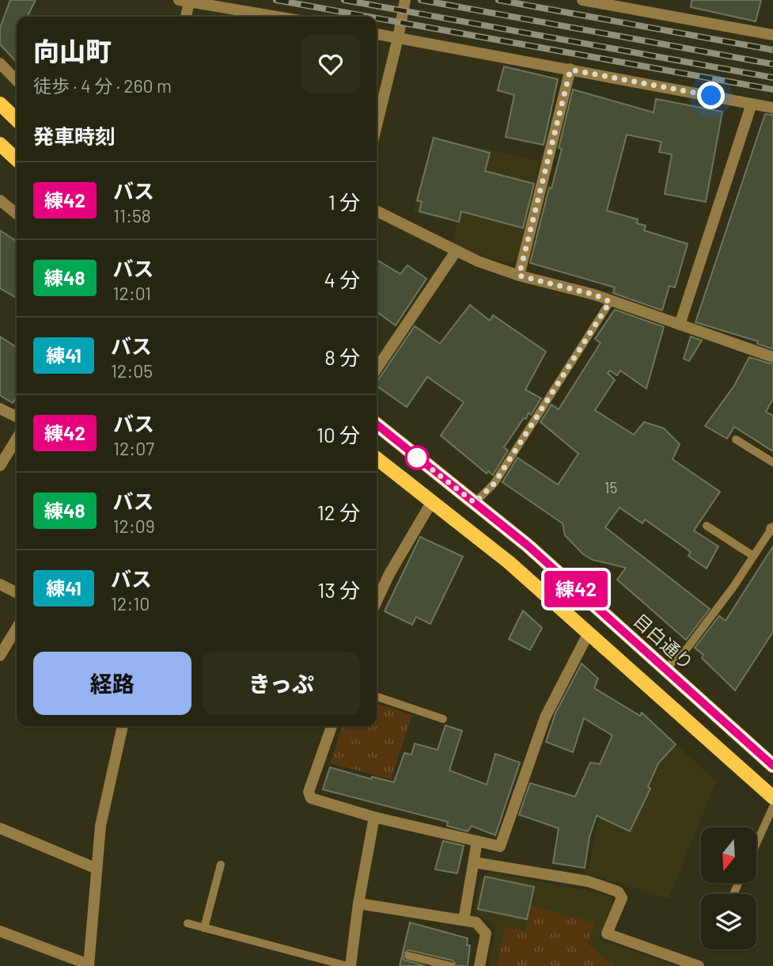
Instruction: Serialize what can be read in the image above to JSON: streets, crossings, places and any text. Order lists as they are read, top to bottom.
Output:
{
  "streets": {
    "main road": ["目白通り"]
  },
  "lines": ["bus line 練42"],
  "house_numbers": ["15"],
  "north": "bottom",
  "page": {
    "on_map": "練42",
    "heading": [
      ["向山町", "徒歩 · 4 分 · 260 m"],
      "発車時刻"
    ],
    "list": [
      {
        "mark": "練42",
        "name": "バス",
        "note": "11:58",
        "value": "1 分"
      },
      {
        "mark": "練48",
        "name": "バス",
        "note": "12:01",
        "value": "4 分"
      },
      {
        "mark": "練41",
        "name": "バス",
        "note": "12:05",
        "value": "8 分"
      },
      {
        "mark": "練42",
        "name": "バス",
        "note": "12:07",
        "value": "10 分"
      },
      {
        "mark": "練48",
        "name": "バス",
        "note": "12:09",
        "value": "12 分"
      },
      {
        "mark": "練41",
        "name": "バス",
        "note": "12:10",
        "value": "13 分"
      }
    ],
    "buttons": ["経路", "きっぷ"]
  }
}
